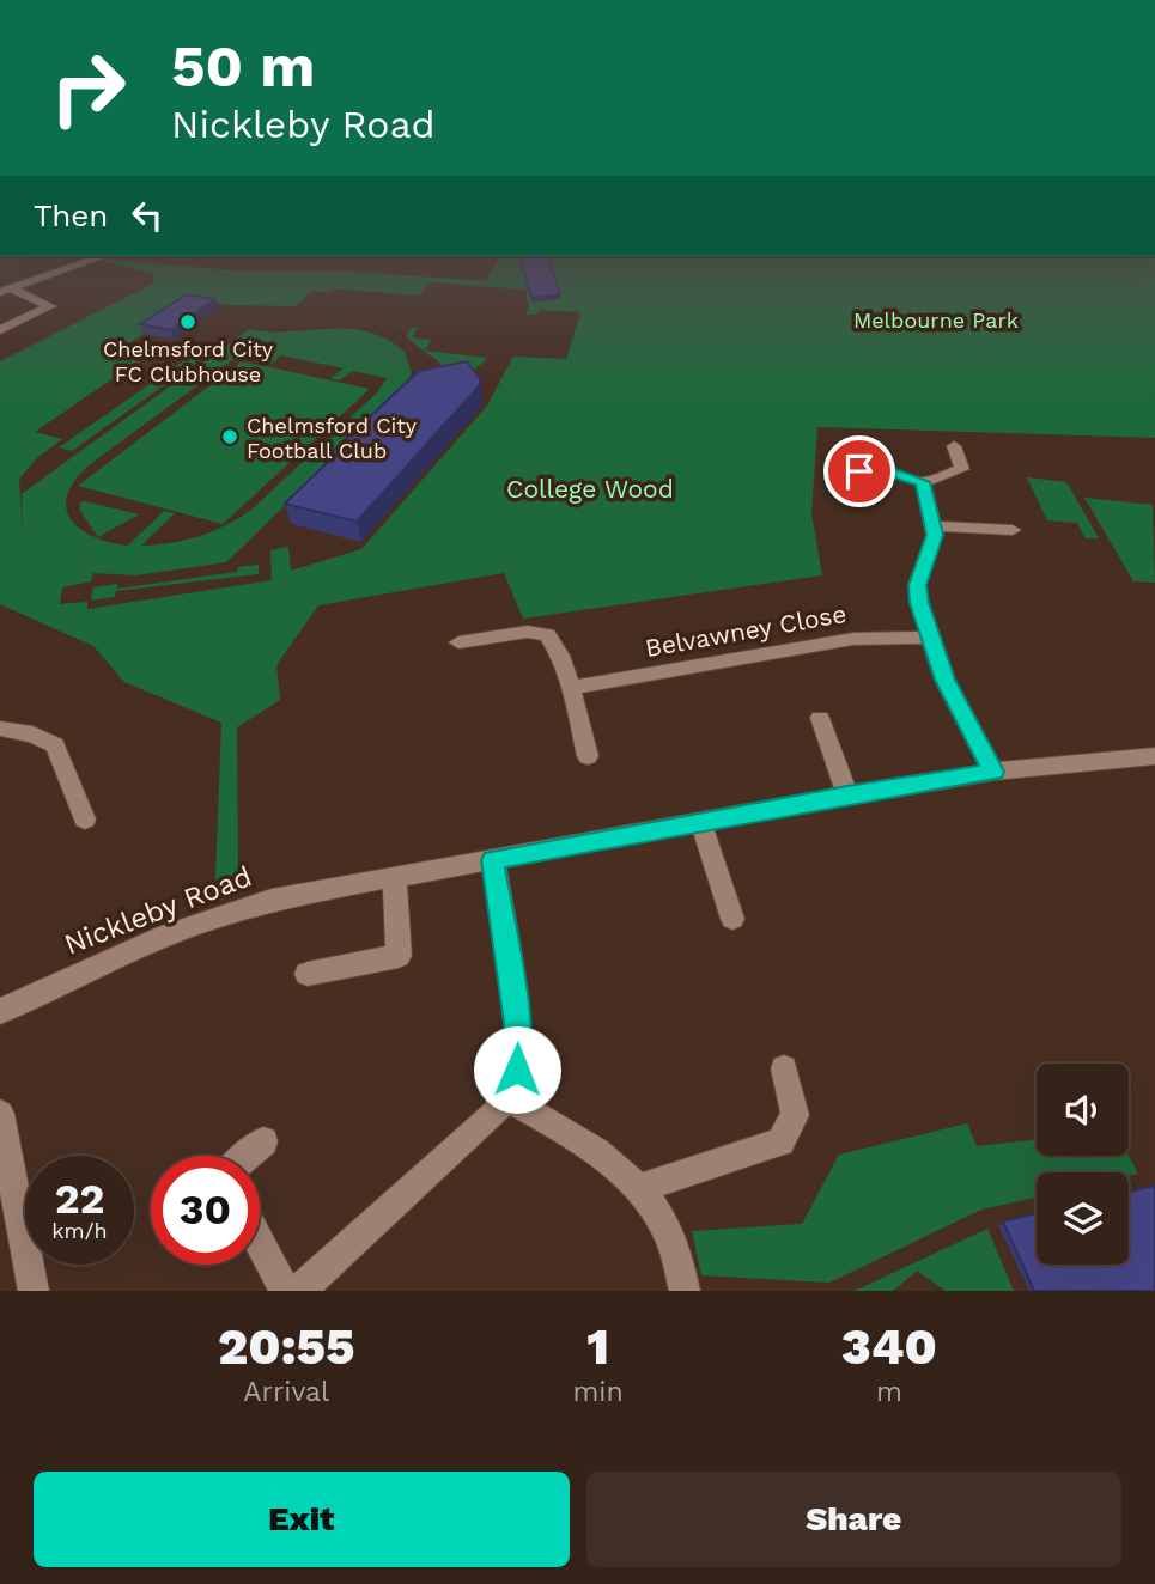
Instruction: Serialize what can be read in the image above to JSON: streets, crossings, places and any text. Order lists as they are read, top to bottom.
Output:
{
  "streets": {
    "street": ["Belvawney Close", "Nickleby Road"]
  },
  "parks": ["Melbourne Park", "College Wood"],
  "places": ["Chelmsford City FC Clubhouse", "Chelmsford City Football Club"],
  "page": {
    "turn": ["50 m", "Nickleby Road"],
    "then": "Then",
    "speed": "22 km/h",
    "limit": "30",
    "eta": [
      "20:55",
      "Arrival",
      "1",
      "min",
      "340",
      "m"
    ],
    "buttons": ["Exit", "Share"]
  }
}
